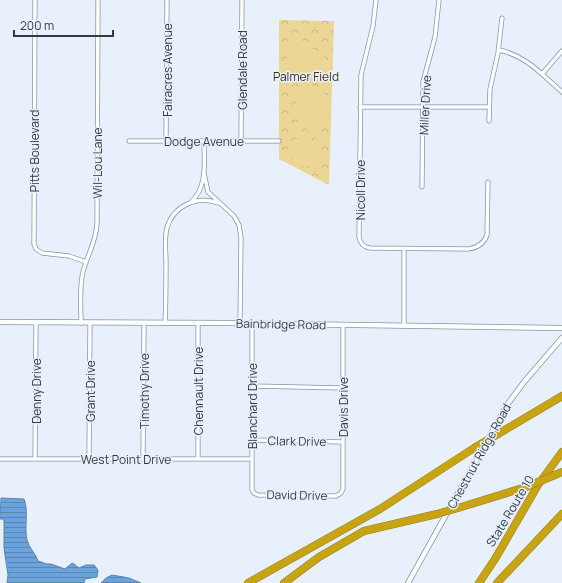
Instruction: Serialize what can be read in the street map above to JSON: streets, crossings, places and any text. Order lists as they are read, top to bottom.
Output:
{
  "streets": {
    "highway": ["State Route 10"],
    "street": [
      "Fairacres Avenue",
      "Glendale Road",
      "Miller Drive",
      "Dodge Avenue",
      "Pitts Boulevard",
      "Wil-Lou Lane",
      "Nicoll Drive",
      "Bainbridge Road",
      "Denny Drive",
      "Grant Drive",
      "Timothy Drive",
      "Chennault Drive",
      "Blanchard Drive",
      "Davis Drive",
      "Clark Drive",
      "Chestnut Ridge Road",
      "West Point Drive",
      "David Drive"
    ]
  },
  "crossings": [
    ["Fairacres Avenue", "Dodge Avenue"],
    ["Glendale Road", "Dodge Avenue"],
    ["Pitts Boulevard", "Wil-Lou Lane"],
    ["Wil-Lou Lane", "Bainbridge Road"],
    ["Bainbridge Road", "Denny Drive"],
    ["Bainbridge Road", "Grant Drive"],
    ["Bainbridge Road", "Timothy Drive"],
    ["Bainbridge Road", "Chennault Drive"],
    ["Bainbridge Road", "Blanchard Drive"],
    ["Bainbridge Road", "Davis Drive"],
    ["Denny Drive", "West Point Drive"],
    ["Grant Drive", "West Point Drive"],
    ["Timothy Drive", "West Point Drive"],
    ["Chennault Drive", "West Point Drive"],
    ["Blanchard Drive", "Clark Drive"],
    ["Blanchard Drive", "West Point Drive"],
    ["Blanchard Drive", "David Drive"],
    ["Davis Drive", "Clark Drive"],
    ["Davis Drive", "David Drive"]
  ],
  "parks": ["Palmer Field"],
  "scale_bar": "200 m"
}
